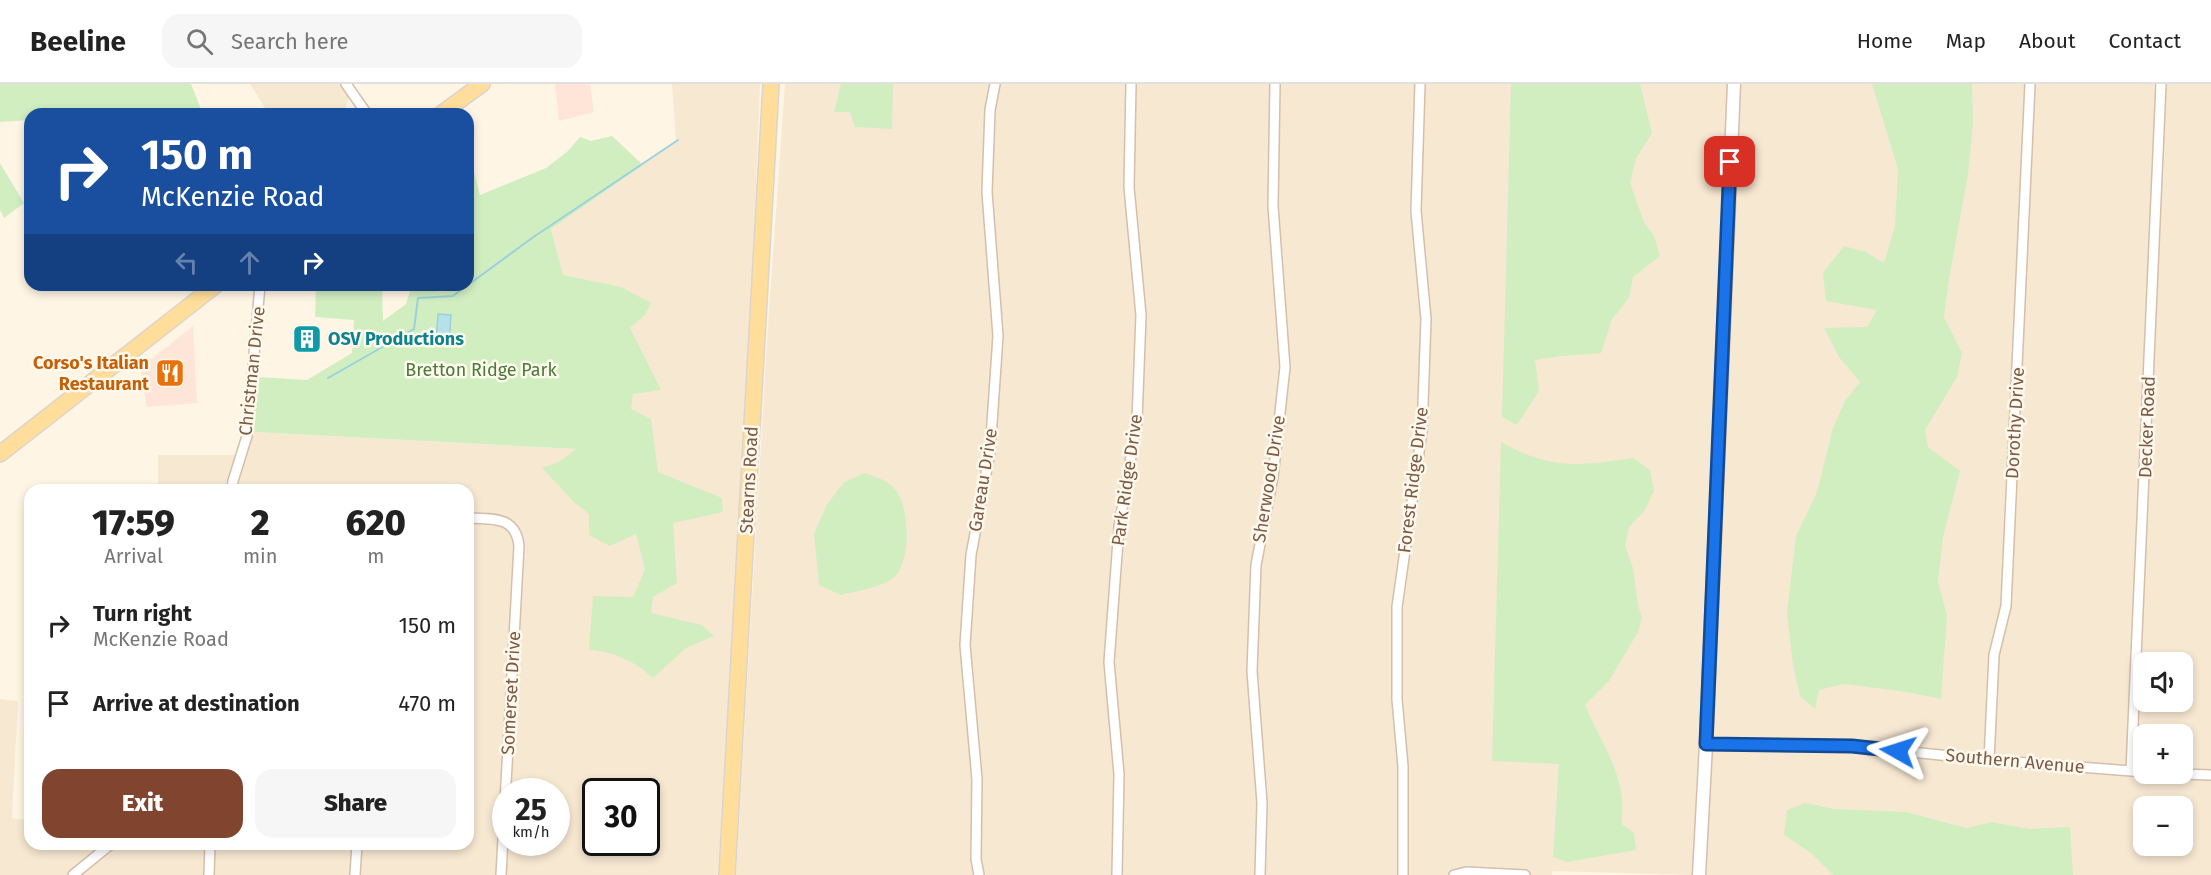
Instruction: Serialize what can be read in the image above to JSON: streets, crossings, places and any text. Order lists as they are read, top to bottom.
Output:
{
  "streets": {
    "main road": ["Stearns Road"],
    "street": [
      "Christman Drive",
      "Dorothy Drive",
      "Decker Road",
      "Sherwood Drive",
      "Gareau Drive",
      "Park Ridge Drive",
      "Forest Ridge Drive",
      "Somerset Drive",
      "Southern Avenue"
    ]
  },
  "crossings": [
    ["Dorothy Drive", "Southern Avenue"],
    ["Decker Road", "Southern Avenue"]
  ],
  "parks": ["Bretton Ridge Park"],
  "places": {
    "building": ["OSV Productions"],
    "restaurant": ["Corso's Italian Restaurant"]
  },
  "page": {
    "header": "Beeline",
    "search": "Search here",
    "nav": [
      "Home",
      "Map",
      "About",
      "Contact"
    ],
    "turn": ["150 m", "McKenzie Road"],
    "eta": [
      "17:59",
      "Arrival",
      "2",
      "min",
      "620",
      "m"
    ],
    "list": [
      {
        "name": "Turn right",
        "note": "McKenzie Road",
        "value": "150 m"
      },
      {
        "name": "Arrive at destination",
        "value": "470 m"
      }
    ],
    "map_buttons": ["+", "−"],
    "buttons": ["Exit", "Share"],
    "speed": "25 km/h",
    "limit": "30"
  }
}
